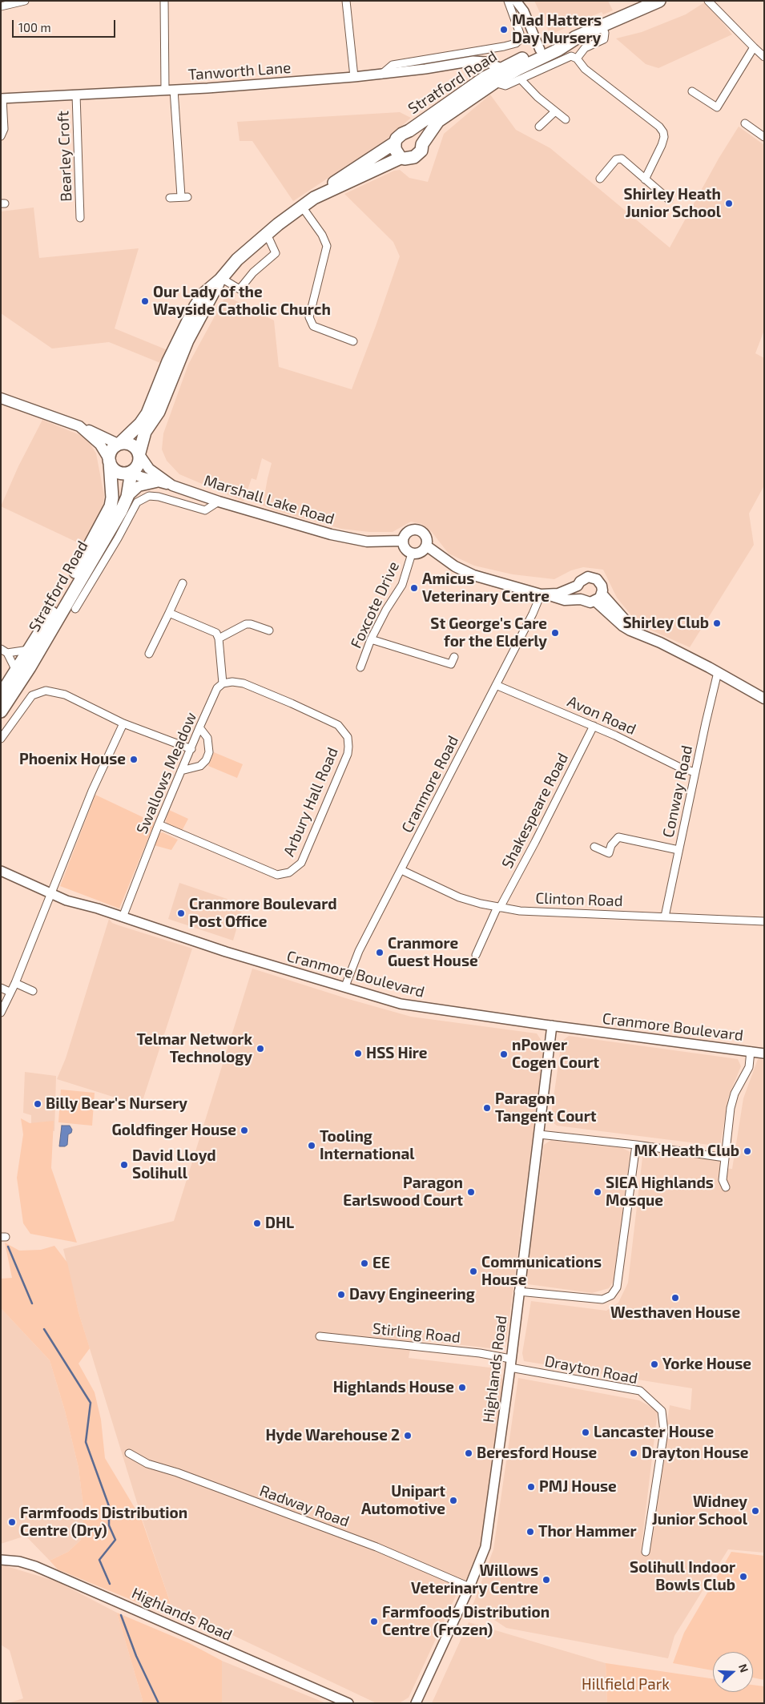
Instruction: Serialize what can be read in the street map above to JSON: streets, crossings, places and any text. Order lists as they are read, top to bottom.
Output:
{
  "streets": {
    "highway": ["Stratford Road"],
    "main road": ["Marshall Lake Road"],
    "street": [
      "Tanworth Lane",
      "Bearley Croft",
      "Foxcote Drive",
      "Avon Road",
      "Swallows Meadow",
      "Cranmore Road",
      "Conway Road",
      "Arbury Hall Road",
      "Shakespeare Road",
      "Clinton Road",
      "Cranmore Boulevard",
      "Stirling Road",
      "Highlands Road",
      "Drayton Road",
      "Radway Road"
    ]
  },
  "crossings": [
    ["Tanworth Lane", "Stratford Road"],
    ["Tanworth Lane", "Bearley Croft"],
    ["Stratford Road", "Marshall Lake Road"],
    ["Marshall Lake Road", "Foxcote Drive"],
    ["Avon Road", "Cranmore Road"],
    ["Avon Road", "Conway Road"],
    ["Avon Road", "Shakespeare Road"],
    ["Swallows Meadow", "Arbury Hall Road"],
    ["Swallows Meadow", "Cranmore Boulevard"],
    ["Cranmore Road", "Clinton Road"],
    ["Cranmore Road", "Cranmore Boulevard"],
    ["Conway Road", "Clinton Road"],
    ["Shakespeare Road", "Clinton Road"],
    ["Cranmore Boulevard", "Highlands Road"],
    ["Stirling Road", "Highlands Road"],
    ["Stirling Road", "Drayton Road"],
    ["Highlands Road", "Drayton Road"],
    ["Highlands Road", "Radway Road"]
  ],
  "parks": ["Hillfield Park"],
  "places": [
    "Mad Hatters Day Nursery",
    "Shirley Heath Junior School",
    "Our Lady of the Wayside Catholic Church",
    "Amicus Veterinary Centre",
    "Shirley Club",
    "St George's Care for the Elderly",
    "Phoenix House",
    "Cranmore Boulevard Post Office",
    "Cranmore Guest House",
    "Telmar Network Technology",
    "HSS Hire",
    "nPower Cogen Court",
    "Billy Bear's Nursery",
    "Paragon Tangent Court",
    "Goldfinger House",
    "Tooling International",
    "MK Heath Club",
    "David Lloyd Solihull",
    "Paragon Earlswood Court",
    "SIEA Highlands Mosque",
    "DHL",
    "EE",
    "Communications House",
    "Davy Engineering",
    "Westhaven House",
    "Yorke House",
    "Highlands House",
    "Lancaster House",
    "Hyde Warehouse 2",
    "Beresford House",
    "Drayton House",
    "PMJ House",
    "Unipart Automotive",
    "Widney Junior School",
    "Farmfoods Distribution Centre (Dry)",
    "Thor Hammer",
    "Solihull Indoor Bowls Club",
    "Willows Veterinary Centre",
    "Farmfoods Distribution Centre (Frozen)"
  ],
  "scale_bar": "100 m",
  "north": "right"
}
